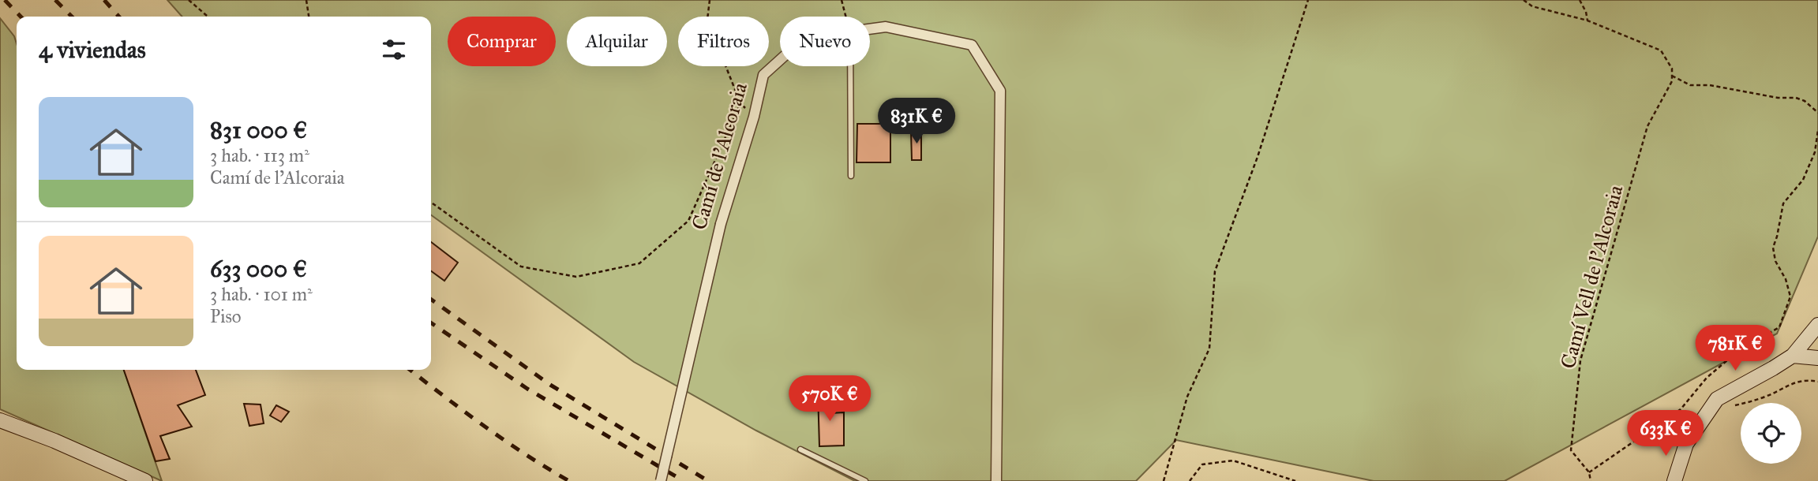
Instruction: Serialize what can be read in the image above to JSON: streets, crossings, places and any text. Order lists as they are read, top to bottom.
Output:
{
  "streets": {
    "street": ["Camí de l'Alcoraia"],
    "path": ["Camí Vell de l'Alcoraia"]
  },
  "page": {
    "chip": [
      "Comprar",
      "Alquilar",
      "Filtros",
      "Nuevo"
    ],
    "heading": "4 viviendas",
    "list": [
      {
        "name": "831 000 €",
        "note": "3 hab. · 113 m² · Camí de l'Alcoraia"
      },
      {
        "name": "633 000 €",
        "note": "3 hab. · 101 m² · Piso"
      }
    ],
    "price": [
      "831K €",
      "781K €",
      "570K €",
      "633K €"
    ]
  }
}
